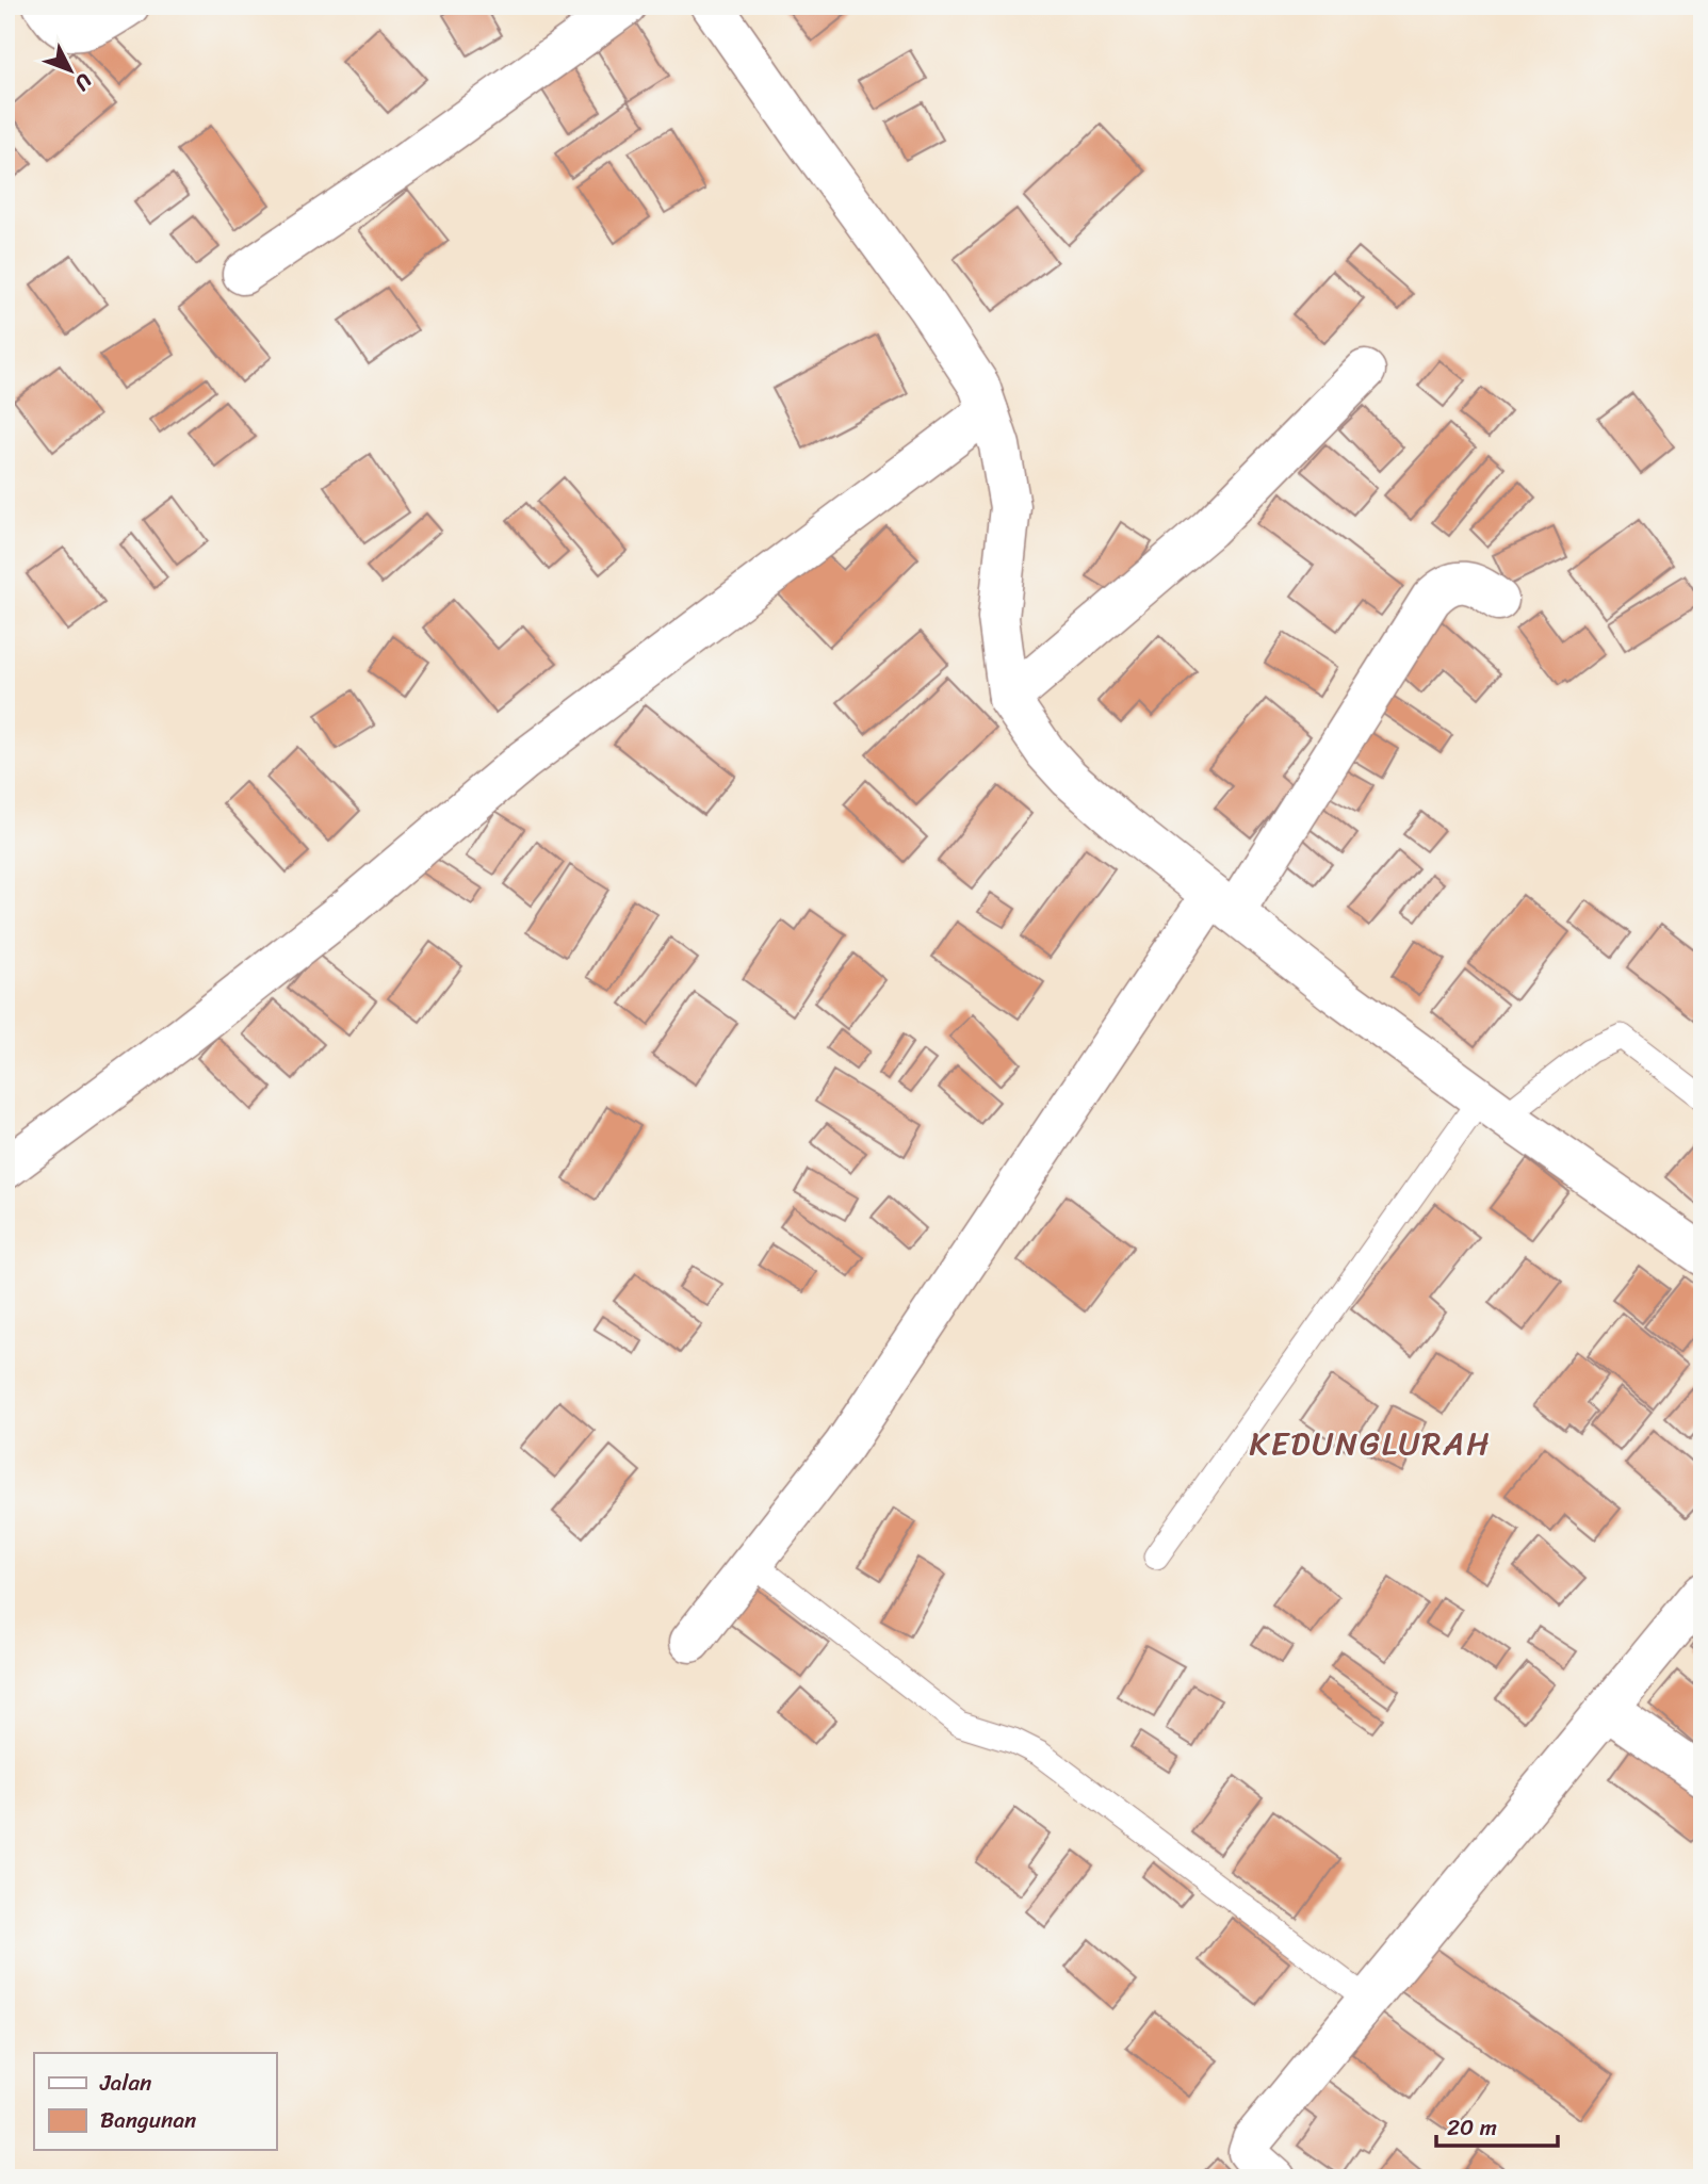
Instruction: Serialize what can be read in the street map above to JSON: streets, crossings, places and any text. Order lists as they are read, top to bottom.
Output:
{
  "districts": ["KEDUNGLURAH"],
  "legend": ["Jalan", "Bangunan"],
  "scale_bar": "20 m",
  "north": "bottom right"
}
